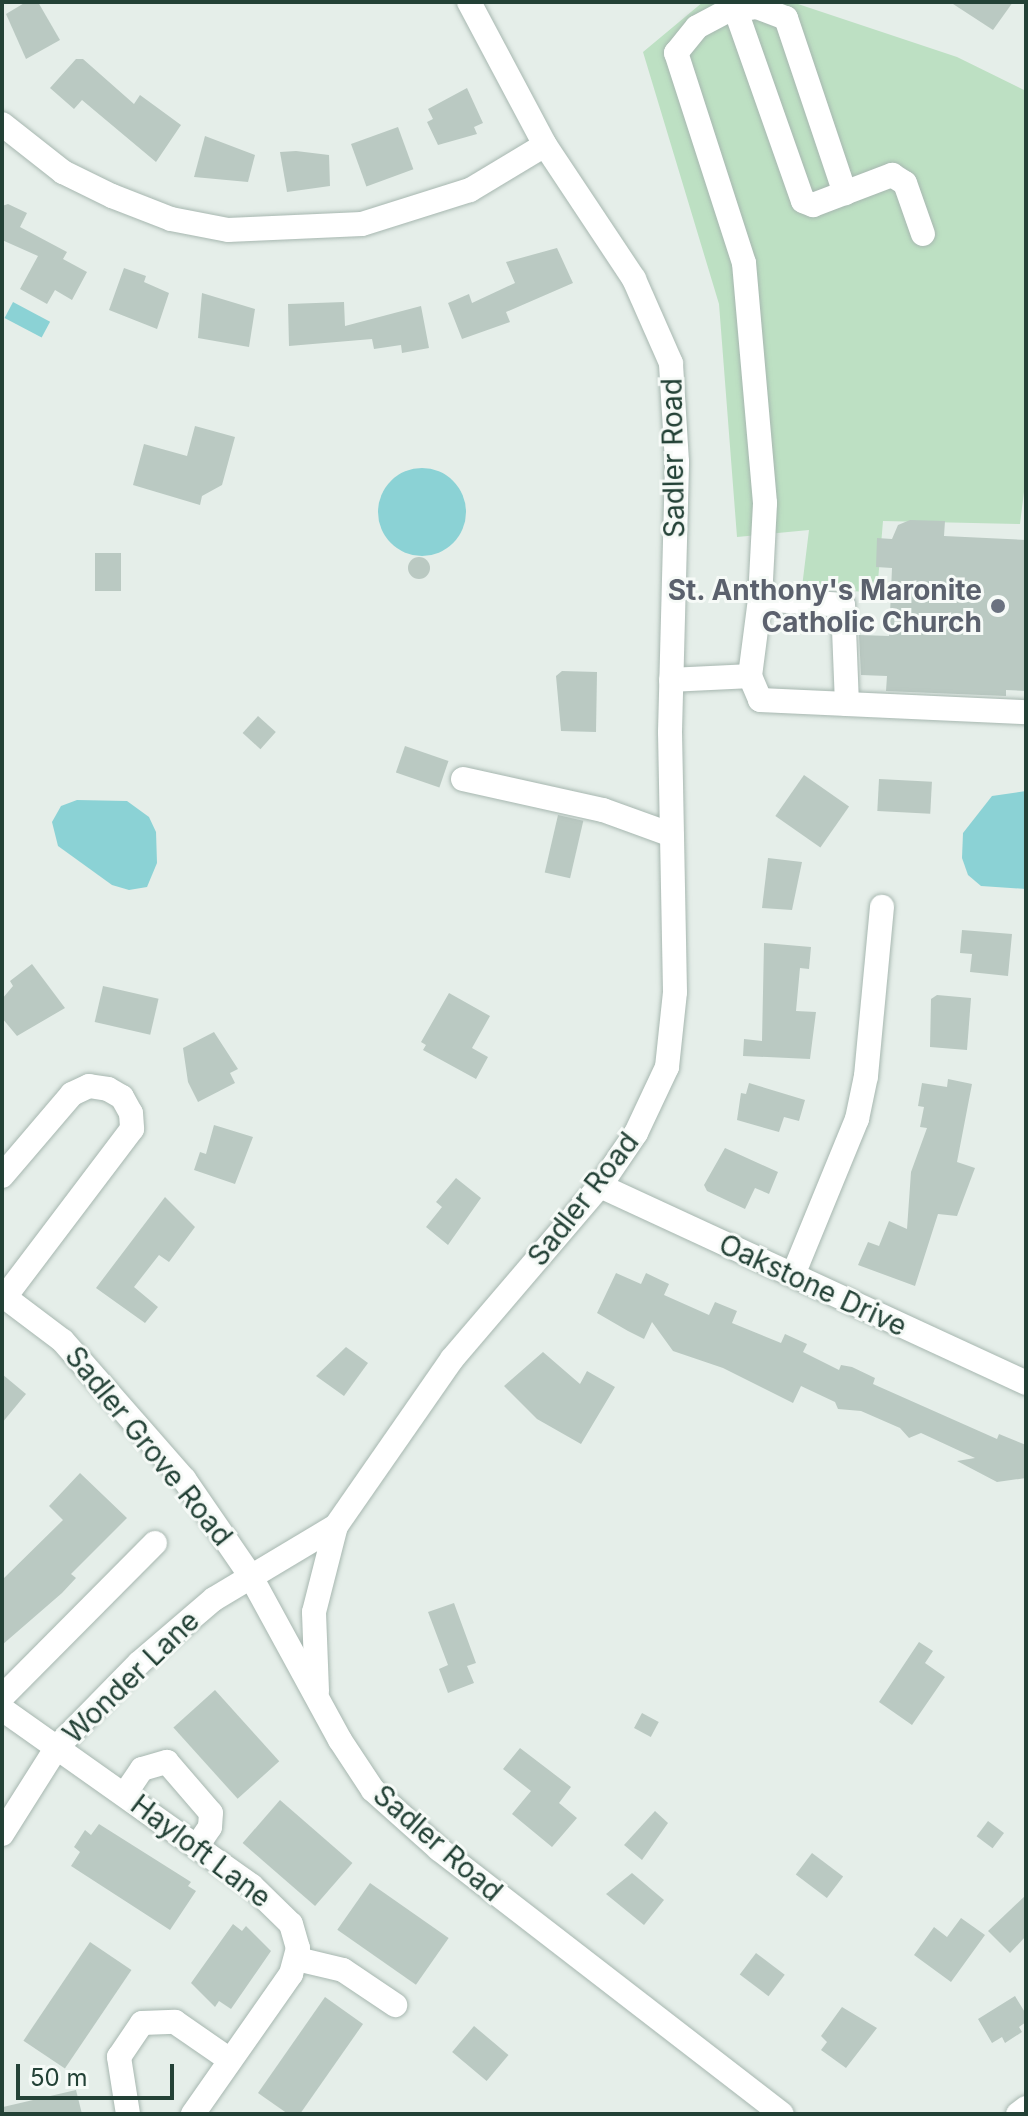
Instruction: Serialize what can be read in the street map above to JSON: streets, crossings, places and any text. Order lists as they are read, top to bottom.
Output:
{
  "streets": {
    "street": [
      "Sadler Road",
      "Oakstone Drive",
      "Sadler Grove Road",
      "Wonder Lane",
      "Hayloft Lane"
    ]
  },
  "crossings": [
    ["Sadler Road", "Oakstone Drive"],
    ["Sadler Road", "Sadler Grove Road"],
    ["Sadler Road", "Wonder Lane"],
    ["Sadler Grove Road", "Wonder Lane"],
    ["Wonder Lane", "Hayloft Lane"]
  ],
  "places": ["St. Anthony's Maronite Catholic Church"],
  "scale_bar": "50 m"
}
